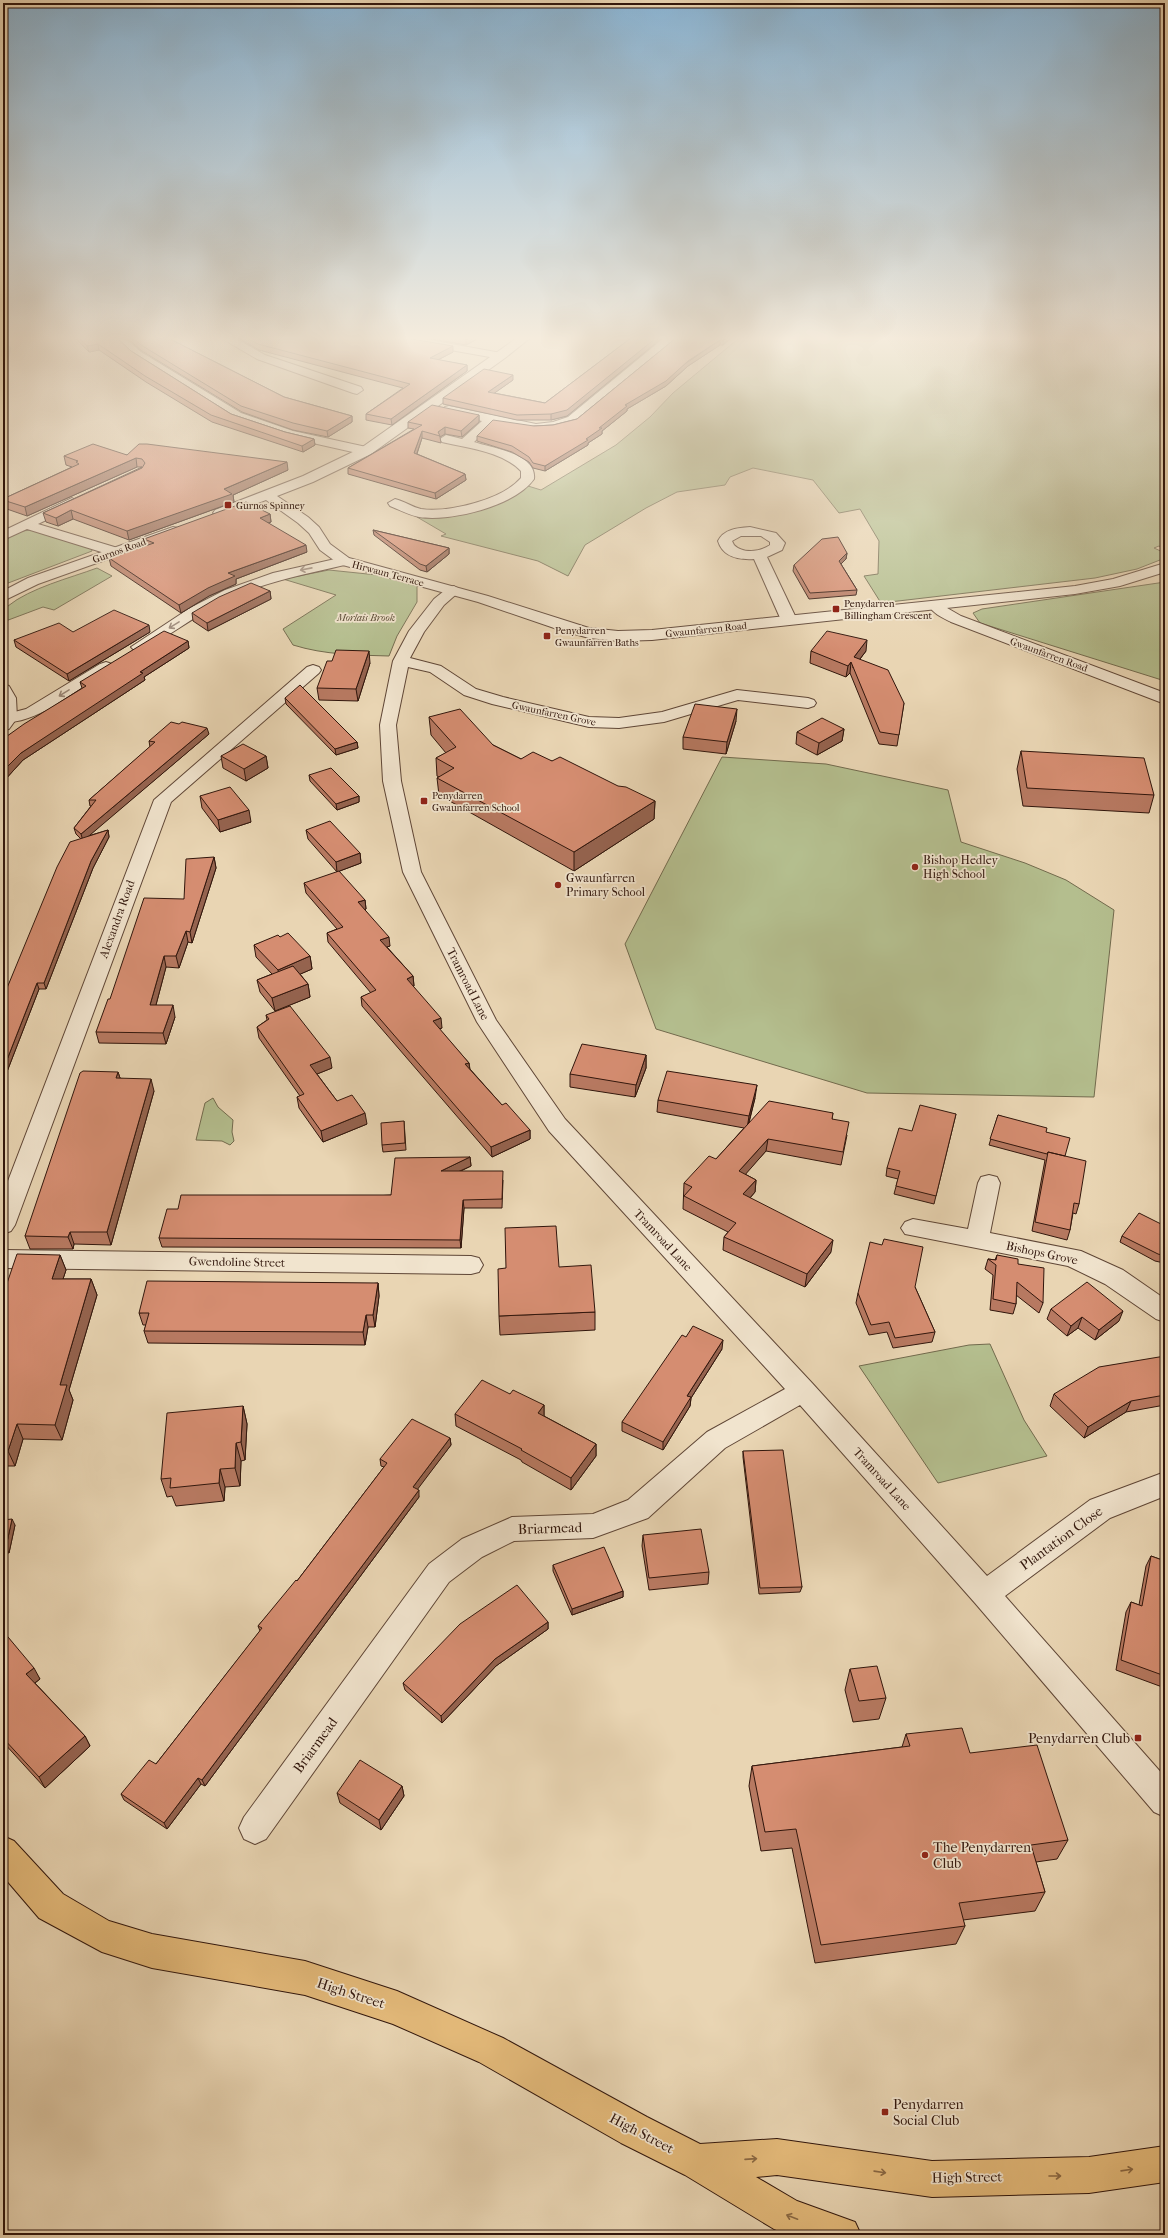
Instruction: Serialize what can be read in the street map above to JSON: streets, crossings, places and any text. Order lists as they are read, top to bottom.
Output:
{
  "streets": {
    "main road": ["High Street"],
    "street": [
      "Gurnos Road",
      "Hirwaun Terrace",
      "Gwaunfarren Road",
      "Gwaunfarren Grove",
      "Alexandra Road",
      "Tramroad Lane",
      "Bishops Grove",
      "Gwendoline Street",
      "Briarmead",
      "Plantation Close"
    ]
  },
  "crossings": [
    ["Hirwaun Terrace", "Gwaunfarren Road"],
    ["Hirwaun Terrace", "Tramroad Lane"],
    ["Gwaunfarren Grove", "Tramroad Lane"],
    ["Tramroad Lane", "Briarmead"],
    ["Tramroad Lane", "Plantation Close"]
  ],
  "parks": ["Morlais Brook"],
  "places": {
    "transit": [
      "Gurnos Spinney",
      "Penydarren Billingham Crescent",
      "Penydarren Gwaunfarren Baths",
      "Penydarren Gwaunfarren School",
      "Penydarren Club",
      "Penydarren Social Club"
    ],
    "other": ["Bishop Hedley High School", "Gwaunfarren Primary School", "The Penydarren Club"]
  }
}
